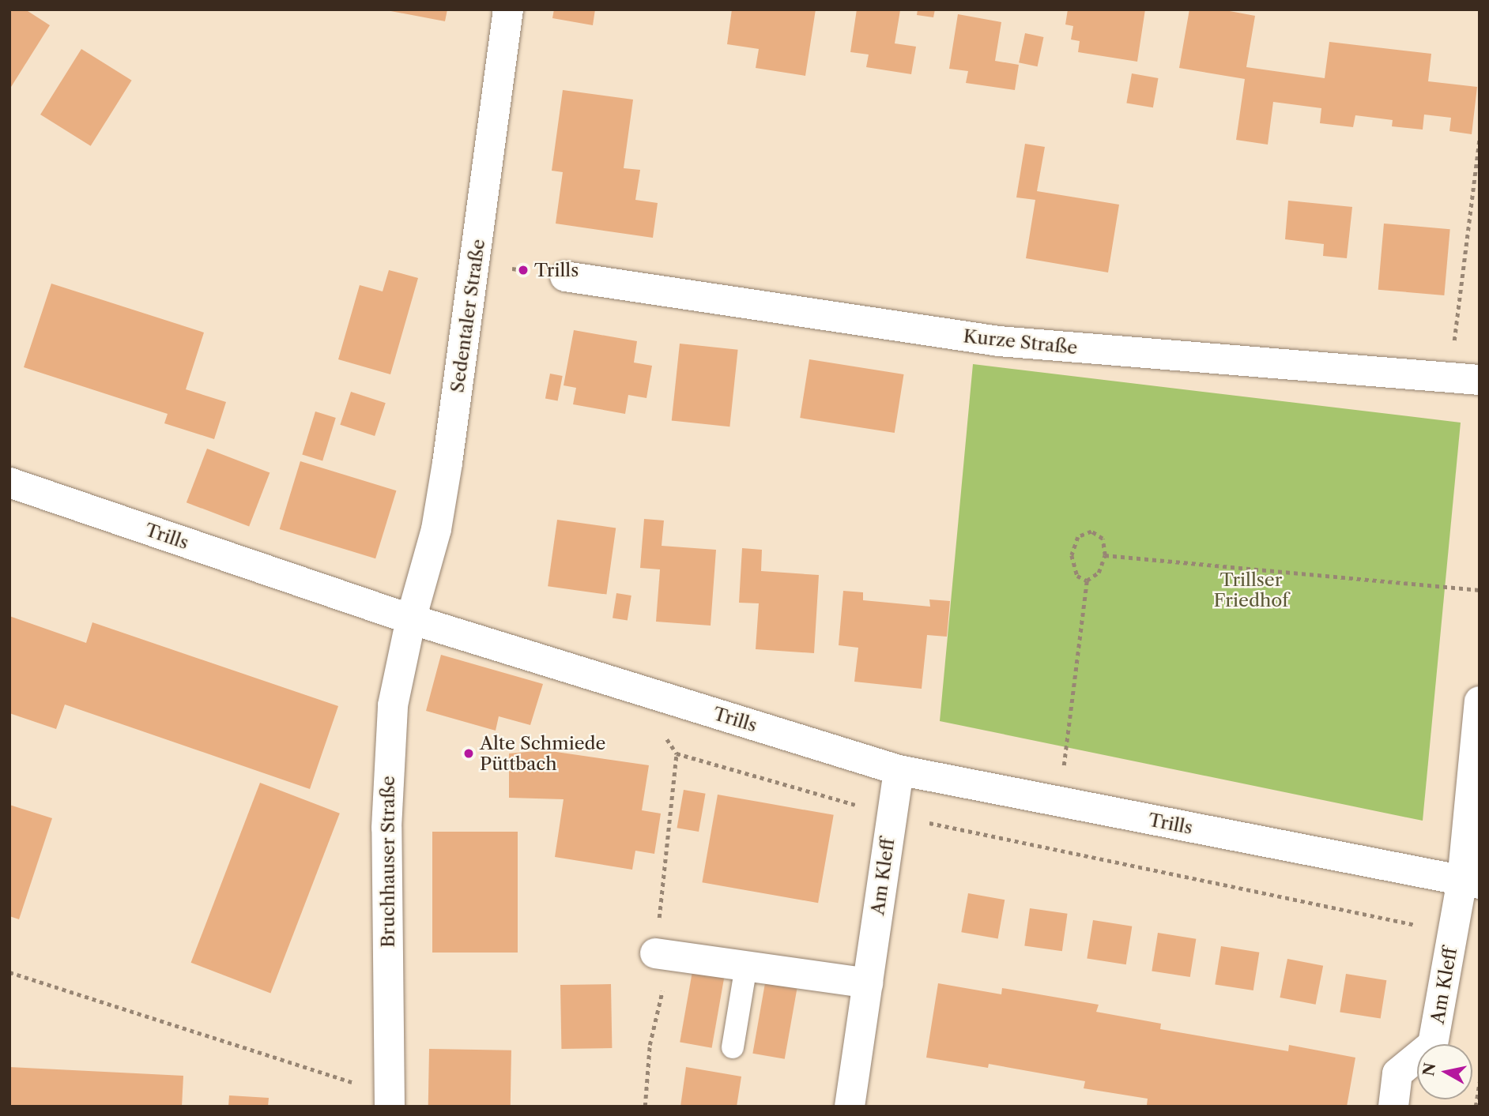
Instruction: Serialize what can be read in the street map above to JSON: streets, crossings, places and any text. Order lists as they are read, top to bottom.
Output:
{
  "streets": {
    "street": [
      "Sedentaler Straße",
      "Kurze Straße",
      "Trills",
      "Bruchhauser Straße",
      "Am Kleff"
    ]
  },
  "crossings": [
    ["Sedentaler Straße", "Trills"],
    ["Sedentaler Straße", "Bruchhauser Straße"],
    ["Trills", "Bruchhauser Straße"],
    ["Trills", "Am Kleff"]
  ],
  "parks": ["Trillser Friedhof"],
  "places": ["Trills", "Alte Schmiede Püttbach"],
  "north": "left"
}
